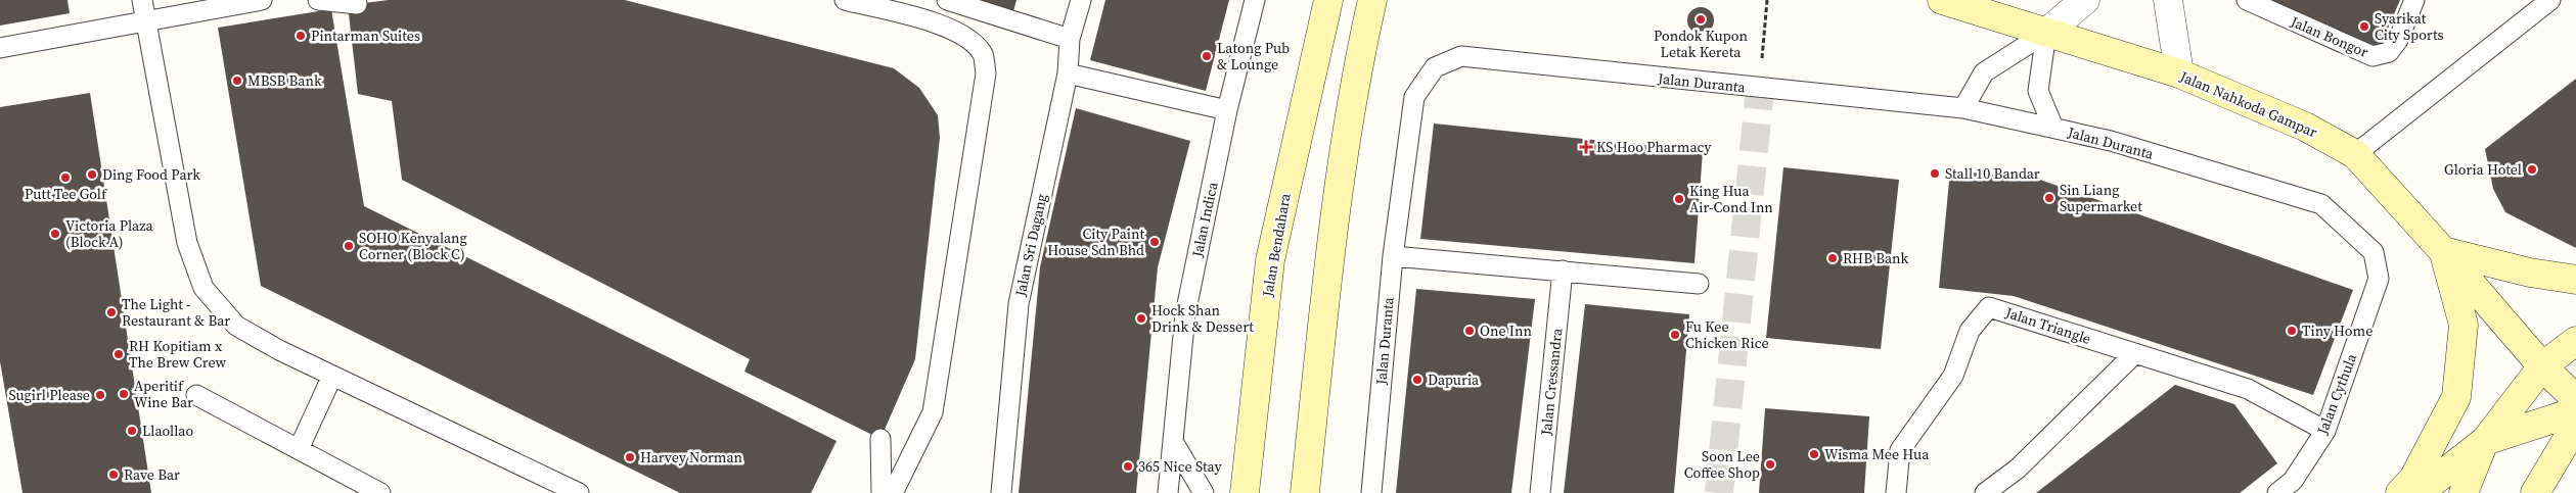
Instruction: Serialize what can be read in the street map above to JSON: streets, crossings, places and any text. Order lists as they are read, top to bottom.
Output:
{
  "streets": {
    "street": ["Jalan Nahkoda Gampar", "Jalan Bendahara"],
    "lane": [
      "Jalan Bongor",
      "Jalan Duranta",
      "Jalan Indica",
      "Jalan Sri Dagang",
      "Jalan Triangle",
      "Jalan Cressandra",
      "Jalan Cythula"
    ]
  },
  "crossings": [
    ["Jalan Duranta", "Jalan Cythula"],
    ["Jalan Triangle", "Jalan Cythula"]
  ],
  "places": {
    "other": [
      "Pondok Kupon Letak Kereta",
      "Syarikat City Sports",
      "Pintarman Suites",
      "Latong Pub & Lounge",
      "MBSB Bank",
      "Gloria Hotel",
      "Stall 10 Bandar",
      "Ding Food Park",
      "Putt Tee Golf",
      "Sin Liang Supermarket",
      "King Hua Air-Cond Inn",
      "Victoria Plaza (Block A)",
      "City Paint House Sdn Bhd",
      "SOHO Kenyalang Corner (Block C)",
      "RHB Bank",
      "The Light - Restaurant & Bar",
      "Hock Shan Drink & Dessert",
      "One Inn",
      "Tiny Home",
      "Fu Kee Chicken Rice",
      "RH Kopitiam x The Brew Crew",
      "Dapuria",
      "Aperitif Wine Bar",
      "Sugirl Please",
      "Llaollao",
      "Wisma Mee Hua",
      "Harvey Norman",
      "Soon Lee Coffee Shop",
      "365 Nice Stay",
      "Rave Bar"
    ],
    "health": ["KS Hoo Pharmacy"]
  }
}
